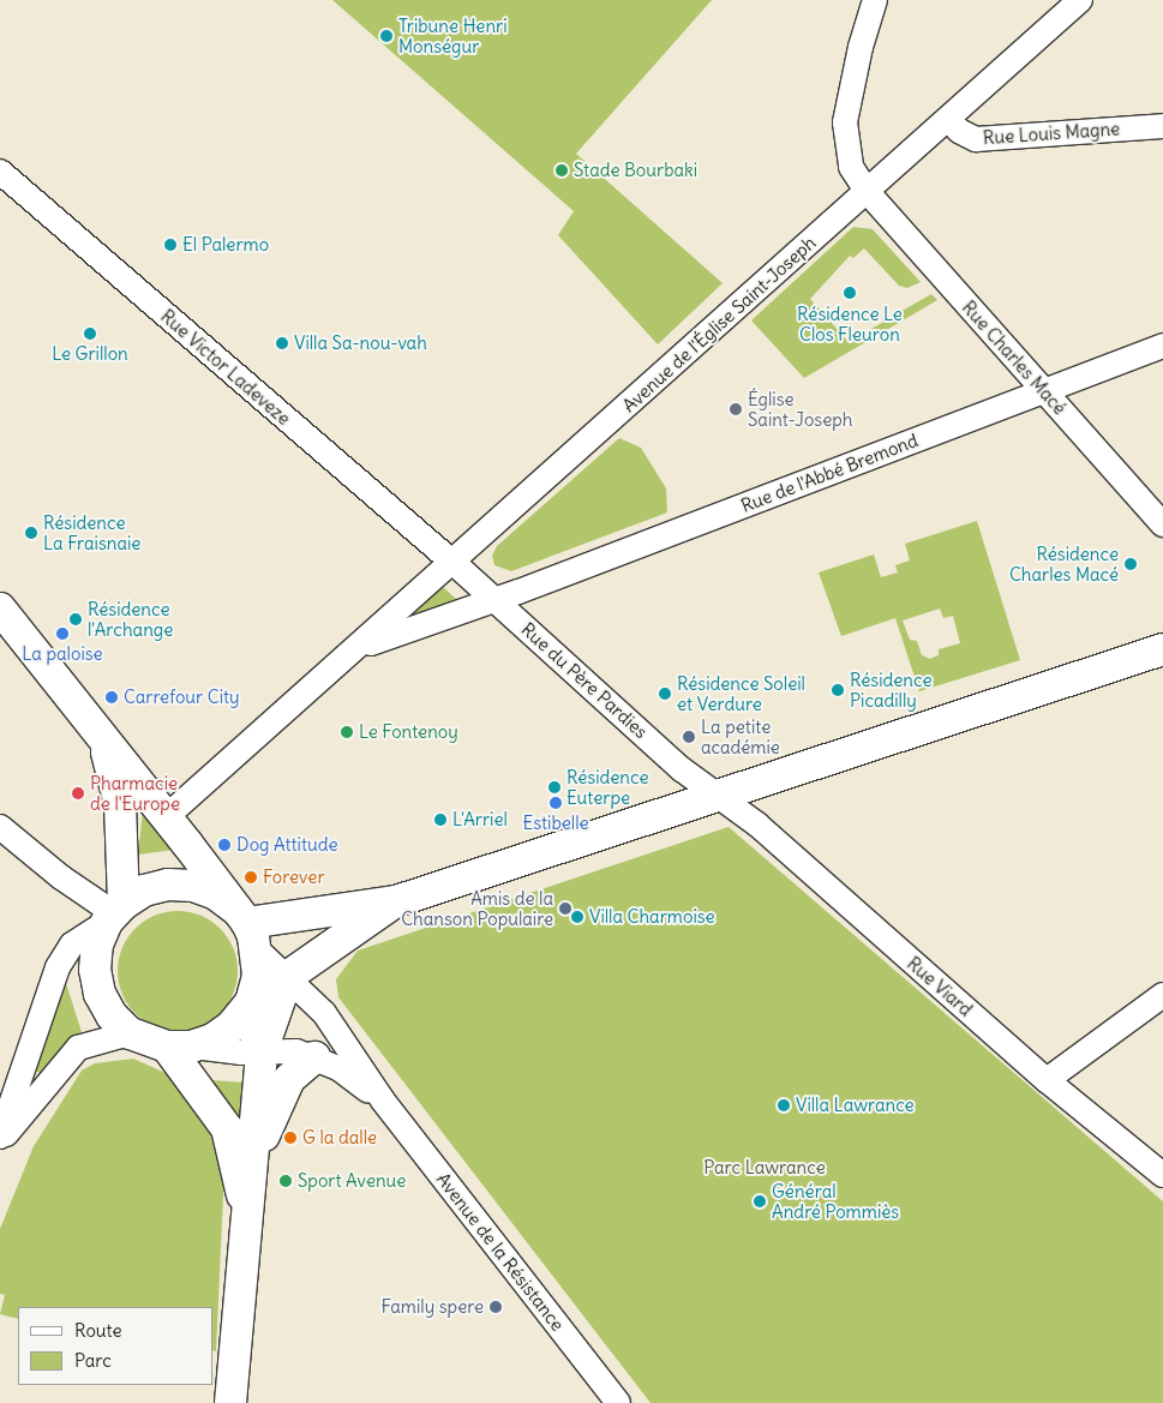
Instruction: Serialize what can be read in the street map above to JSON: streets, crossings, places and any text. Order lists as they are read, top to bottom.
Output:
{
  "streets": {
    "street": [
      "Rue Louis Magne",
      "Avenue de l'Église Saint-Joseph",
      "Rue Charles Macé",
      "Rue Victor Ladeveze",
      "Rue de l'Abbé Bremond",
      "Rue du Père Pardies",
      "Rue Viard",
      "Avenue de la Résistance"
    ]
  },
  "crossings": [
    ["Rue Louis Magne", "Avenue de l'Église Saint-Joseph"],
    ["Avenue de l'Église Saint-Joseph", "Rue Charles Macé"],
    ["Avenue de l'Église Saint-Joseph", "Rue Victor Ladeveze"],
    ["Avenue de l'Église Saint-Joseph", "Rue de l'Abbé Bremond"],
    ["Avenue de l'Église Saint-Joseph", "Rue du Père Pardies"],
    ["Rue Charles Macé", "Rue de l'Abbé Bremond"],
    ["Rue Victor Ladeveze", "Rue du Père Pardies"],
    ["Rue de l'Abbé Bremond", "Rue du Père Pardies"],
    ["Rue du Père Pardies", "Rue Viard"]
  ],
  "parks": ["Parc Lawrance"],
  "places": [
    "Tribune Henri Monségur",
    "Stade Bourbaki",
    "El Palermo",
    "Résidence Le Clos Fleuron",
    "Le Grillon",
    "Villa Sa-nou-vah",
    "Église Saint-Joseph",
    "Résidence La Fraisnaie",
    "Résidence Charles Macé",
    "Résidence l'Archange",
    "La paloise",
    "Résidence Picadilly",
    "Résidence Soleil et Verdure",
    "Carrefour City",
    "Le Fontenoy",
    "La petite académie",
    "Résidence Euterpe",
    "Pharmacie de l'Europe",
    "Estibelle",
    "L'Arriel",
    "Dog Attitude",
    "Forever",
    "Amis de la Chanson Populaire",
    "Villa Charmoise",
    "Villa Lawrance",
    "G la dalle",
    "Sport Avenue",
    "Général André Pommiès",
    "Family spere"
  ],
  "legend": ["Route", "Parc"]
}
